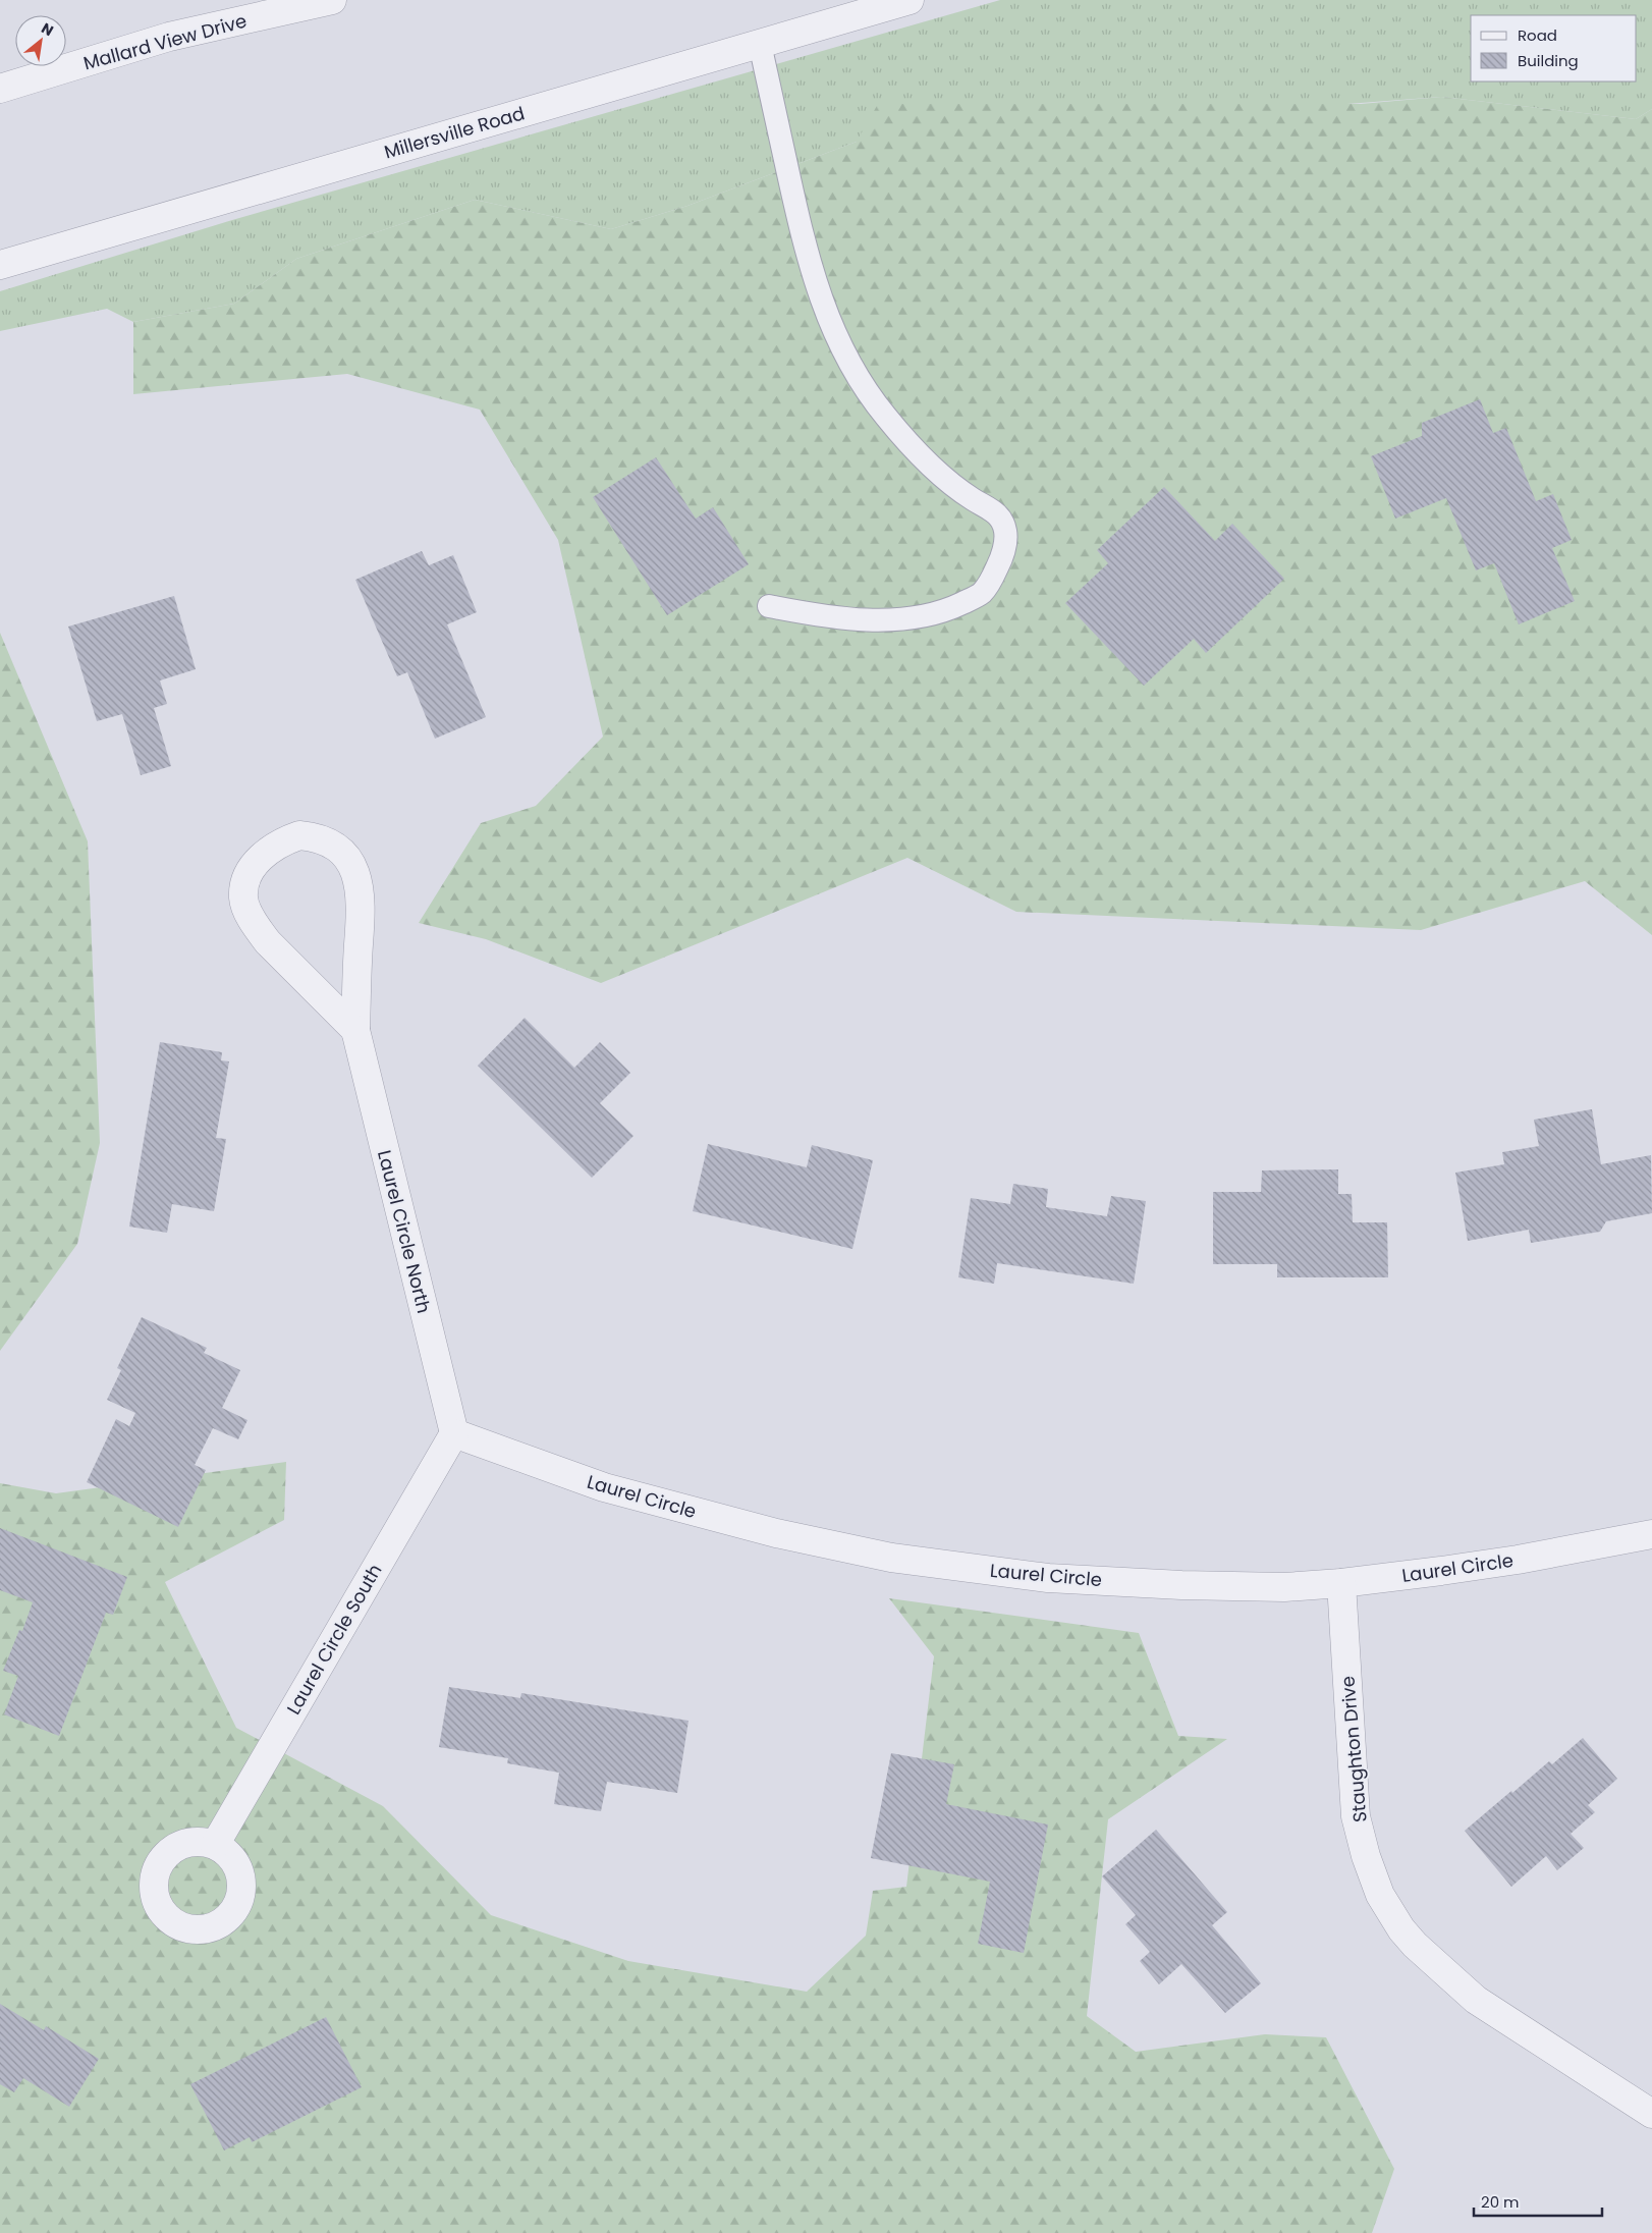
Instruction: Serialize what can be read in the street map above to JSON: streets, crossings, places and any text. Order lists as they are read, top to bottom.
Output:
{
  "streets": {
    "street": [
      "Mallard View Drive",
      "Millersville Road",
      "Laurel Circle North",
      "Laurel Circle",
      "Laurel Circle South",
      "Staughton Drive"
    ]
  },
  "crossings": [
    ["Laurel Circle North", "Laurel Circle"],
    ["Laurel Circle North", "Laurel Circle South"],
    ["Laurel Circle", "Laurel Circle South"],
    ["Laurel Circle", "Staughton Drive"]
  ],
  "legend": ["Road", "Building"],
  "scale_bar": "20 m",
  "north": "top right"
}
